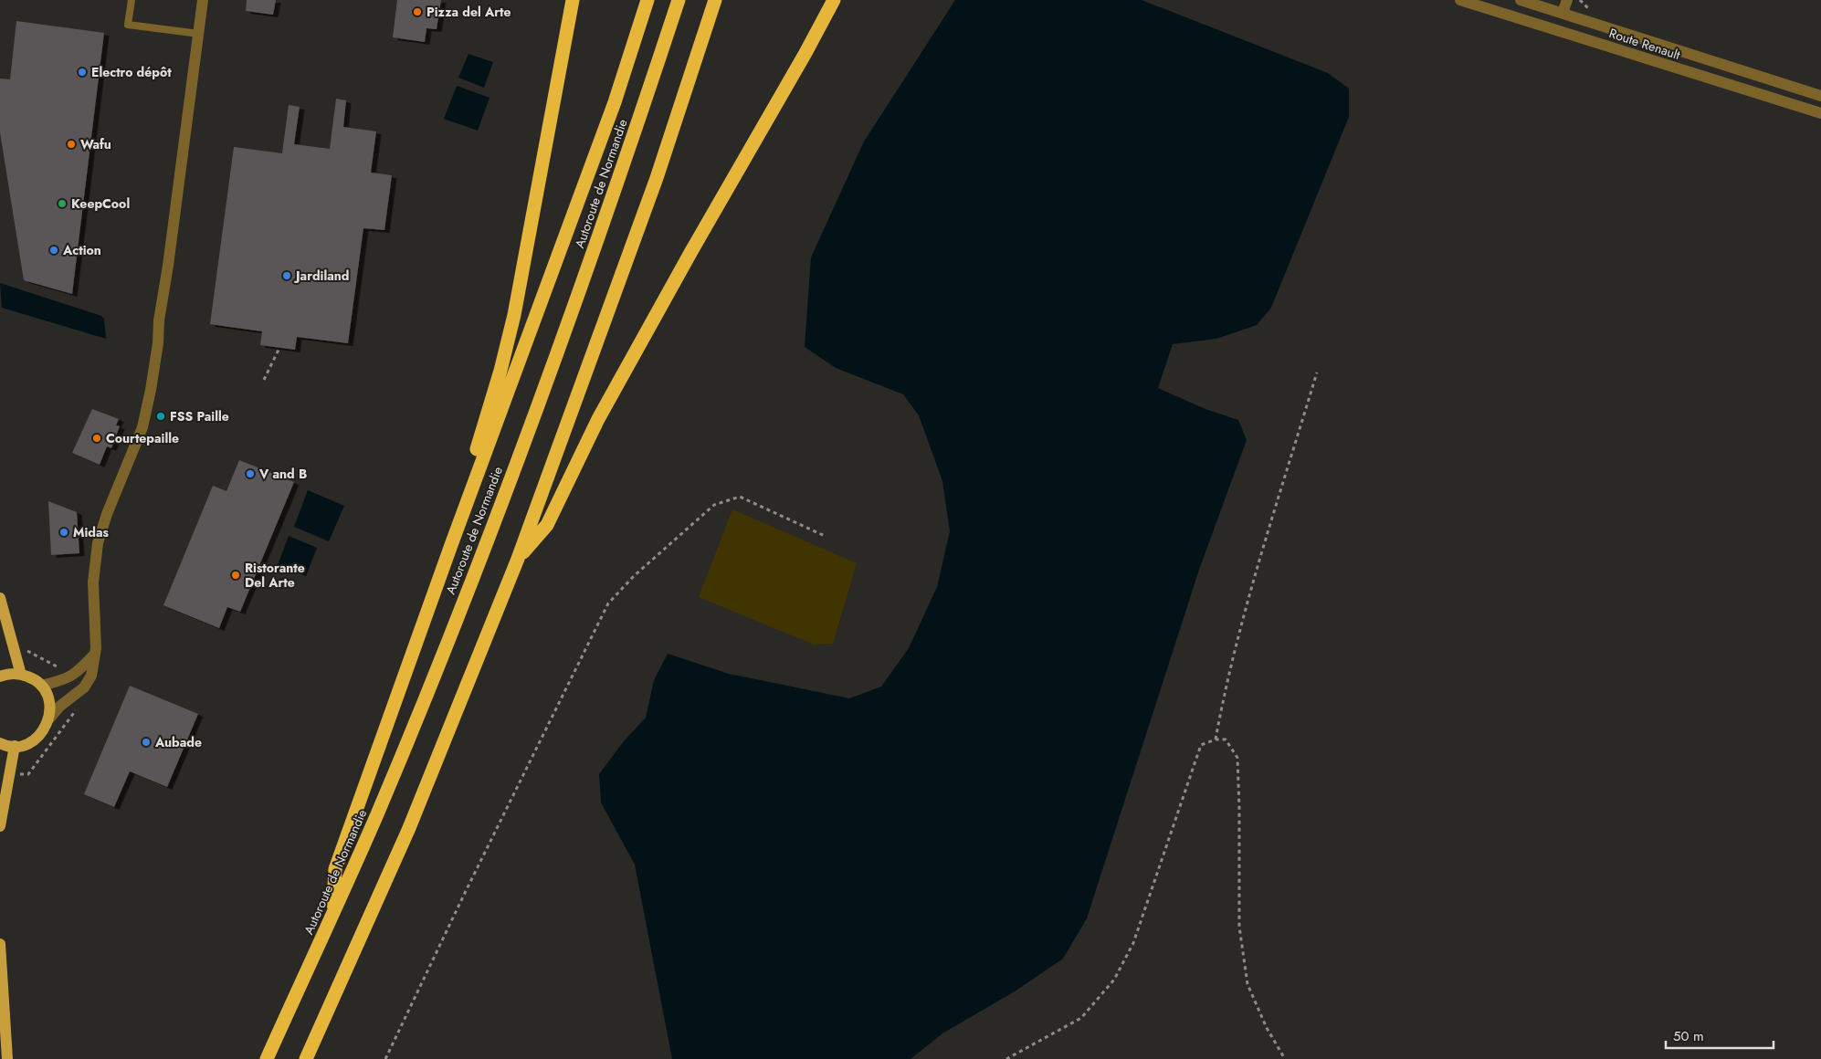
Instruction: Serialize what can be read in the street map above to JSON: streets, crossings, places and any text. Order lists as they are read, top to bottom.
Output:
{
  "streets": {
    "highway": ["Autoroute de Normandie"],
    "street": ["Route Renault"]
  },
  "places": [
    "Pizza del Arte",
    "Electro dépôt",
    "Wafu",
    "KeepCool",
    "Action",
    "Jardiland",
    "FSS Paille",
    "Courtepaille",
    "V and B",
    "Midas",
    "Ristorante Del Arte",
    "Aubade"
  ],
  "scale_bar": "50 m"
}
